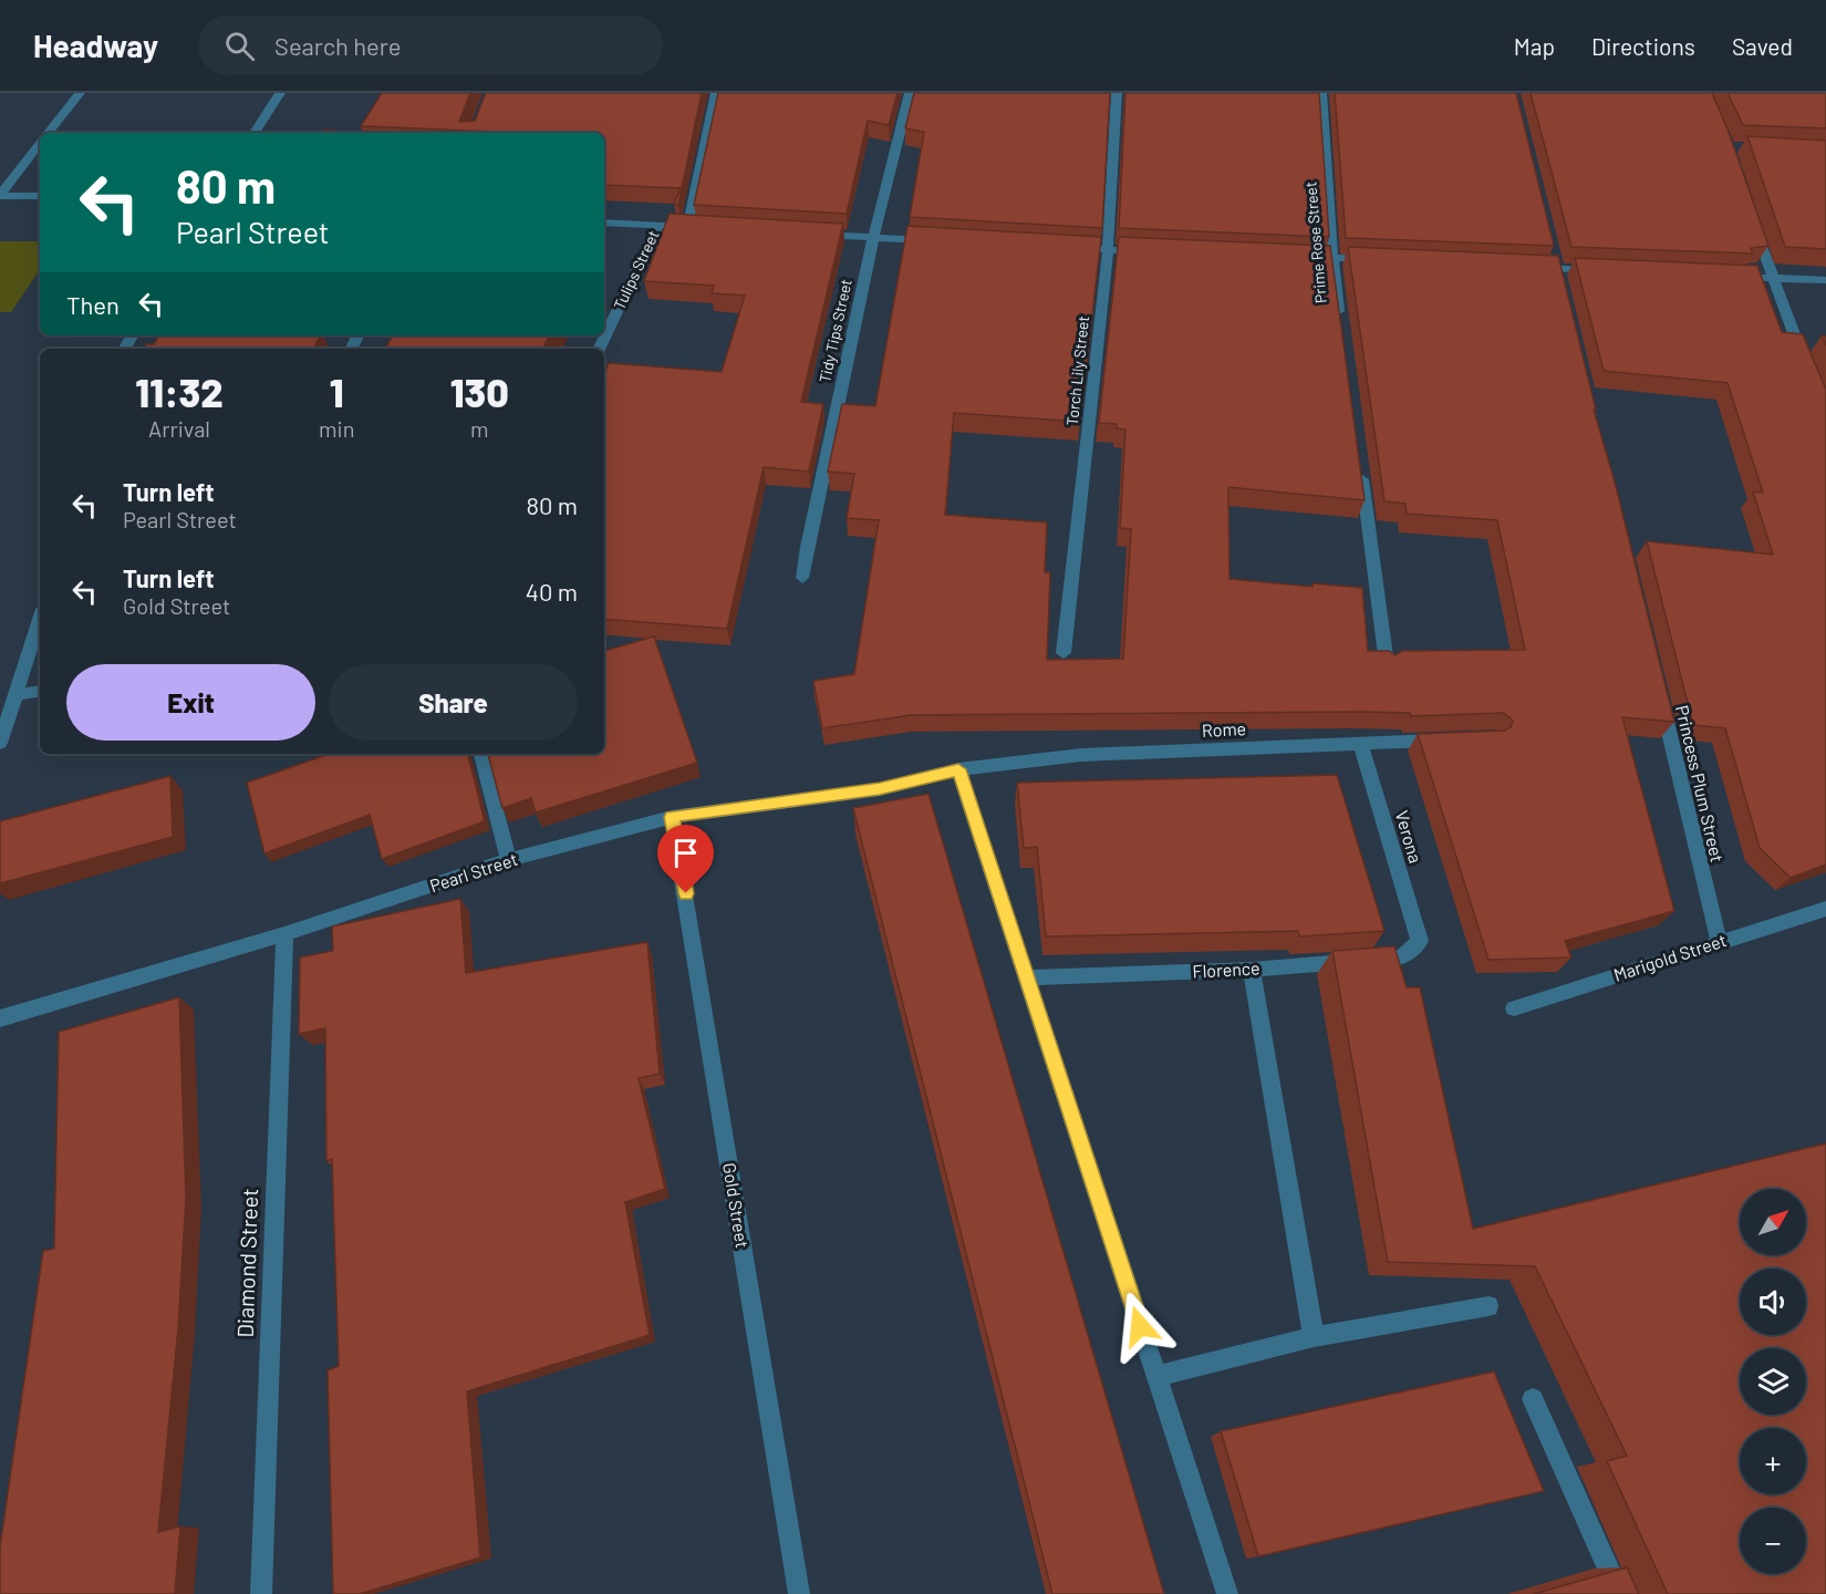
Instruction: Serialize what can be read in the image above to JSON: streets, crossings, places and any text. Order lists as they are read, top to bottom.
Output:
{
  "streets": {
    "street": [
      "Prime Rose Street",
      "Tulips Street",
      "Tidy Tips Street",
      "Torch Lily Street",
      "Rome",
      "Princess Plum Street",
      "Verona",
      "Pearl Street",
      "Marigold Street",
      "Florence",
      "Gold Street",
      "Diamond Street"
    ]
  },
  "crossings": [
    ["Rome", "Verona"],
    ["Rome", "Pearl Street"],
    ["Princess Plum Street", "Marigold Street"],
    ["Verona", "Florence"],
    ["Pearl Street", "Gold Street"],
    ["Pearl Street", "Diamond Street"]
  ],
  "north": "top right",
  "page": {
    "header": "Headway",
    "search": "Search here",
    "nav": ["Map", "Directions", "Saved"],
    "turn": ["80 m", "Pearl Street"],
    "then": "Then",
    "eta": [
      "11:32",
      "Arrival",
      "1",
      "min",
      "130",
      "m"
    ],
    "list": [
      {
        "name": "Turn left",
        "note": "Pearl Street",
        "value": "80 m"
      },
      {
        "name": "Turn left",
        "note": "Gold Street",
        "value": "40 m"
      }
    ],
    "buttons": ["Exit", "Share"],
    "map_buttons": ["+", "−"]
  }
}
